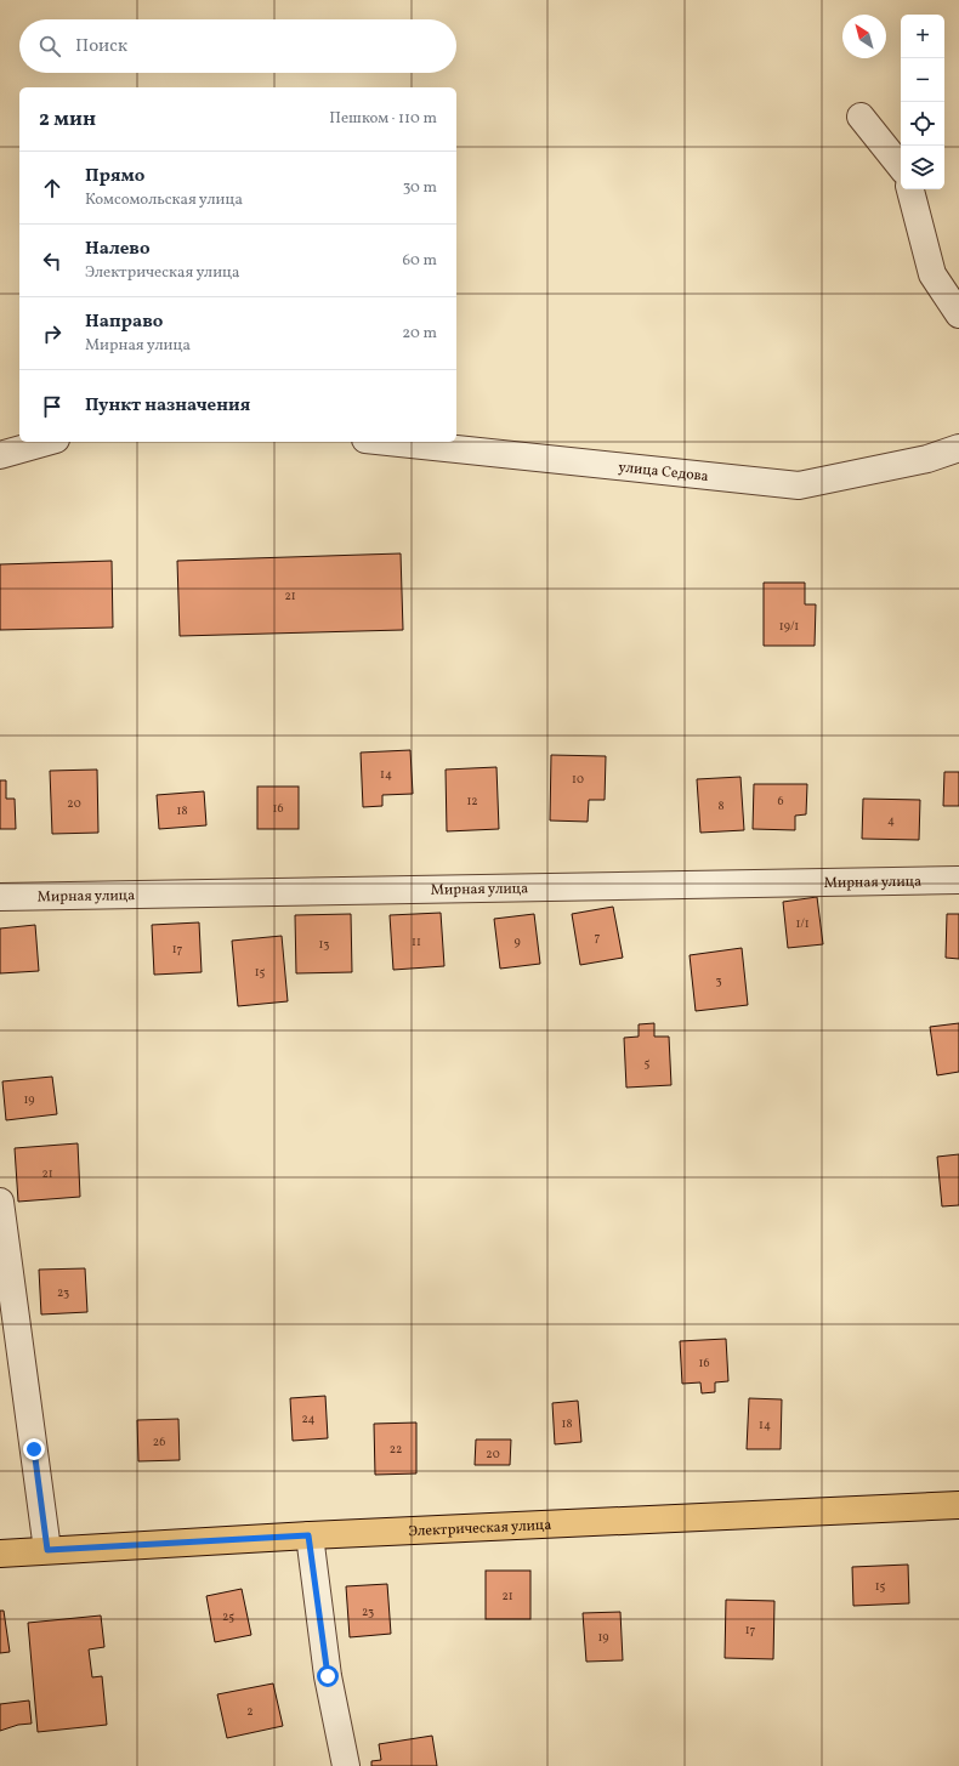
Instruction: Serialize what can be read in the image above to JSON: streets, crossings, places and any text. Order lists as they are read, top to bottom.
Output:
{
  "streets": {
    "main road": ["Электрическая улица"],
    "street": ["улица Седова", "Мирная улица"]
  },
  "house_numbers": [
    "21",
    "19/1",
    "14",
    "10",
    "12",
    "6",
    "20",
    "8",
    "16",
    "18",
    "4",
    "1/1",
    "7",
    "11",
    "9",
    "13",
    "17",
    "15",
    "3",
    "5",
    "19",
    "21",
    "23",
    "16",
    "24",
    "18",
    "14",
    "26",
    "22",
    "20",
    "15",
    "21",
    "23",
    "25",
    "17",
    "19",
    "2"
  ],
  "north": "top left",
  "page": {
    "map_buttons": ["+", "−"],
    "search": "Поиск",
    "heading": ["2 мин", "Пешком · 110 m"],
    "list": [
      ["Прямо", "Комсомольская улица", "30 m"],
      ["Налево", "Электрическая улица", "60 m"],
      ["Направо", "Мирная улица", "20 m"],
      "Пункт назначения"
    ]
  }
}
